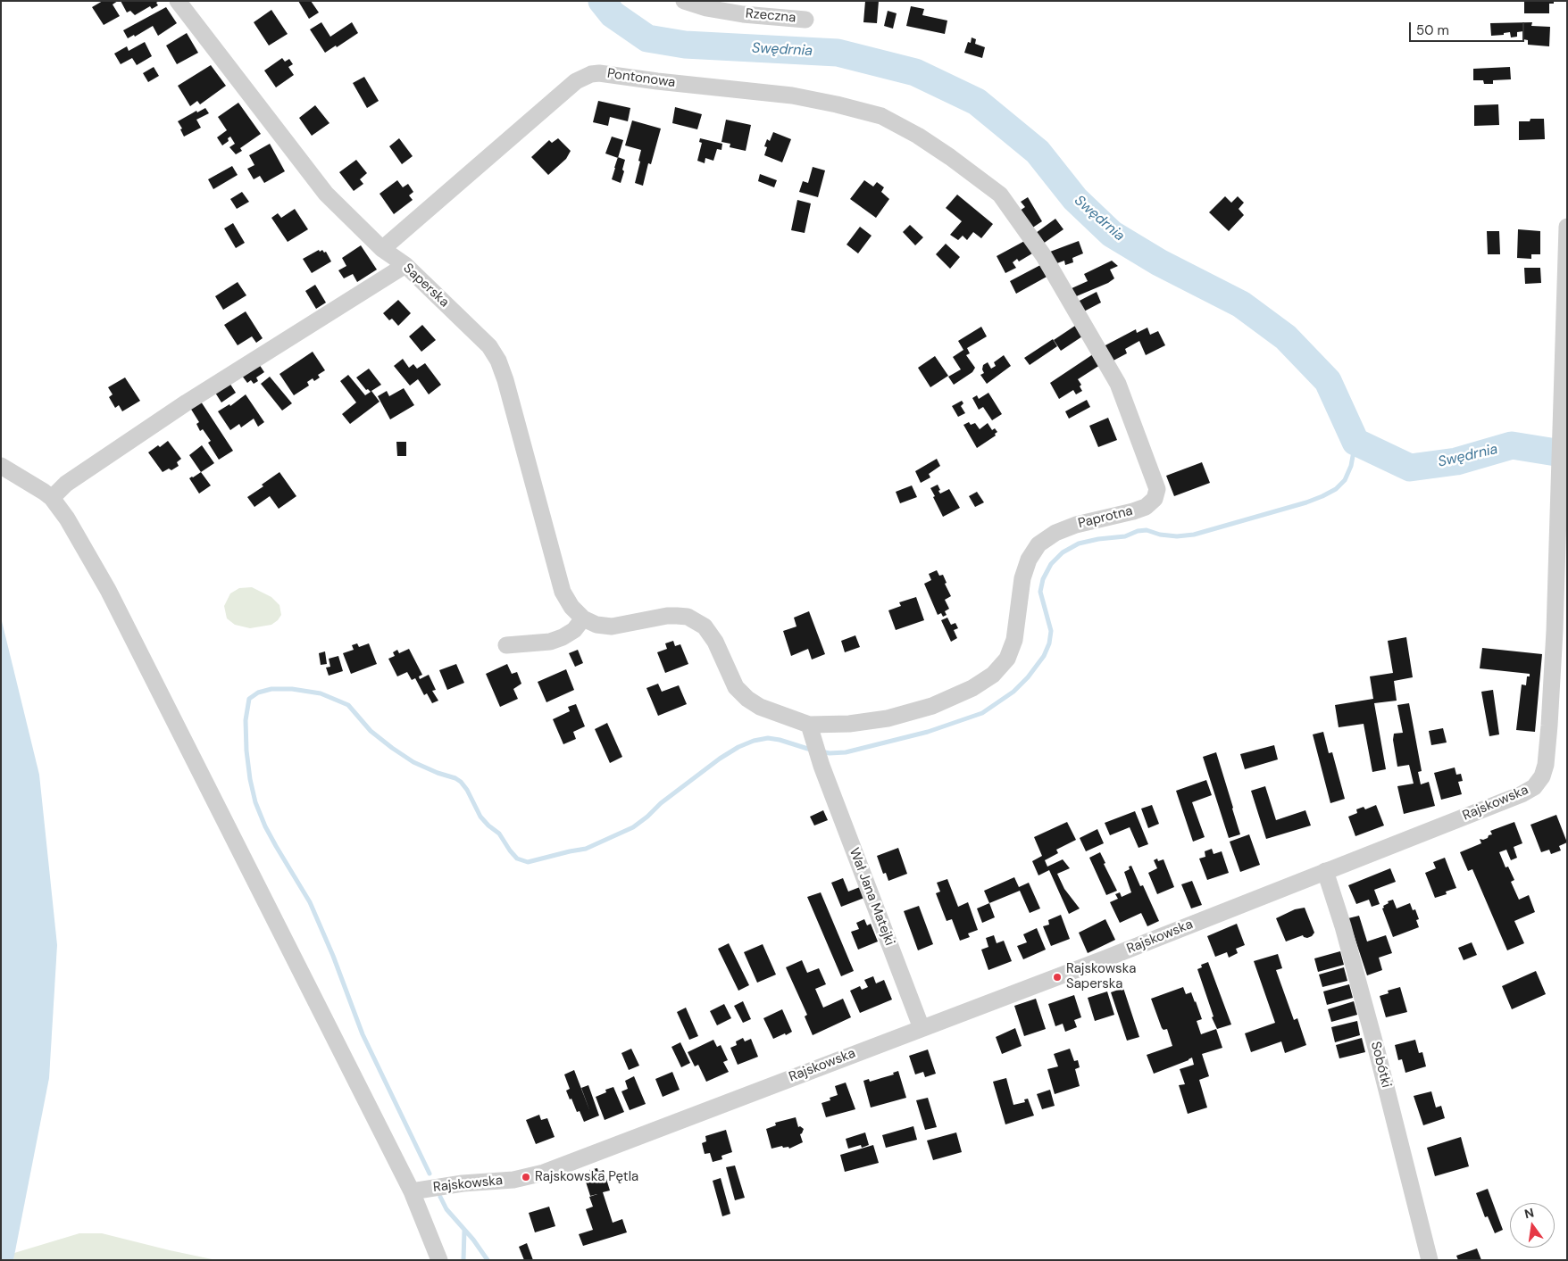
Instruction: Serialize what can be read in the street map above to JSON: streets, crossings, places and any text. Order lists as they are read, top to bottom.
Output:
{
  "streets": {
    "street": [
      "Rzeczna",
      "Pontonowa",
      "Saperska",
      "Paprotna",
      "Rajskowska",
      "Wał Jana Matejki",
      "Sobótki"
    ]
  },
  "crossings": [
    ["Pontonowa", "Saperska"],
    ["Pontonowa", "Paprotna"],
    ["Paprotna", "Wał Jana Matejki"],
    ["Rajskowska", "Wał Jana Matejki"],
    ["Rajskowska", "Sobótki"]
  ],
  "water": ["Swędrnia"],
  "places": ["Rajskowska Saperska", "Rajskowska Pętla"],
  "scale_bar": "50 m",
  "north": "top"
}
